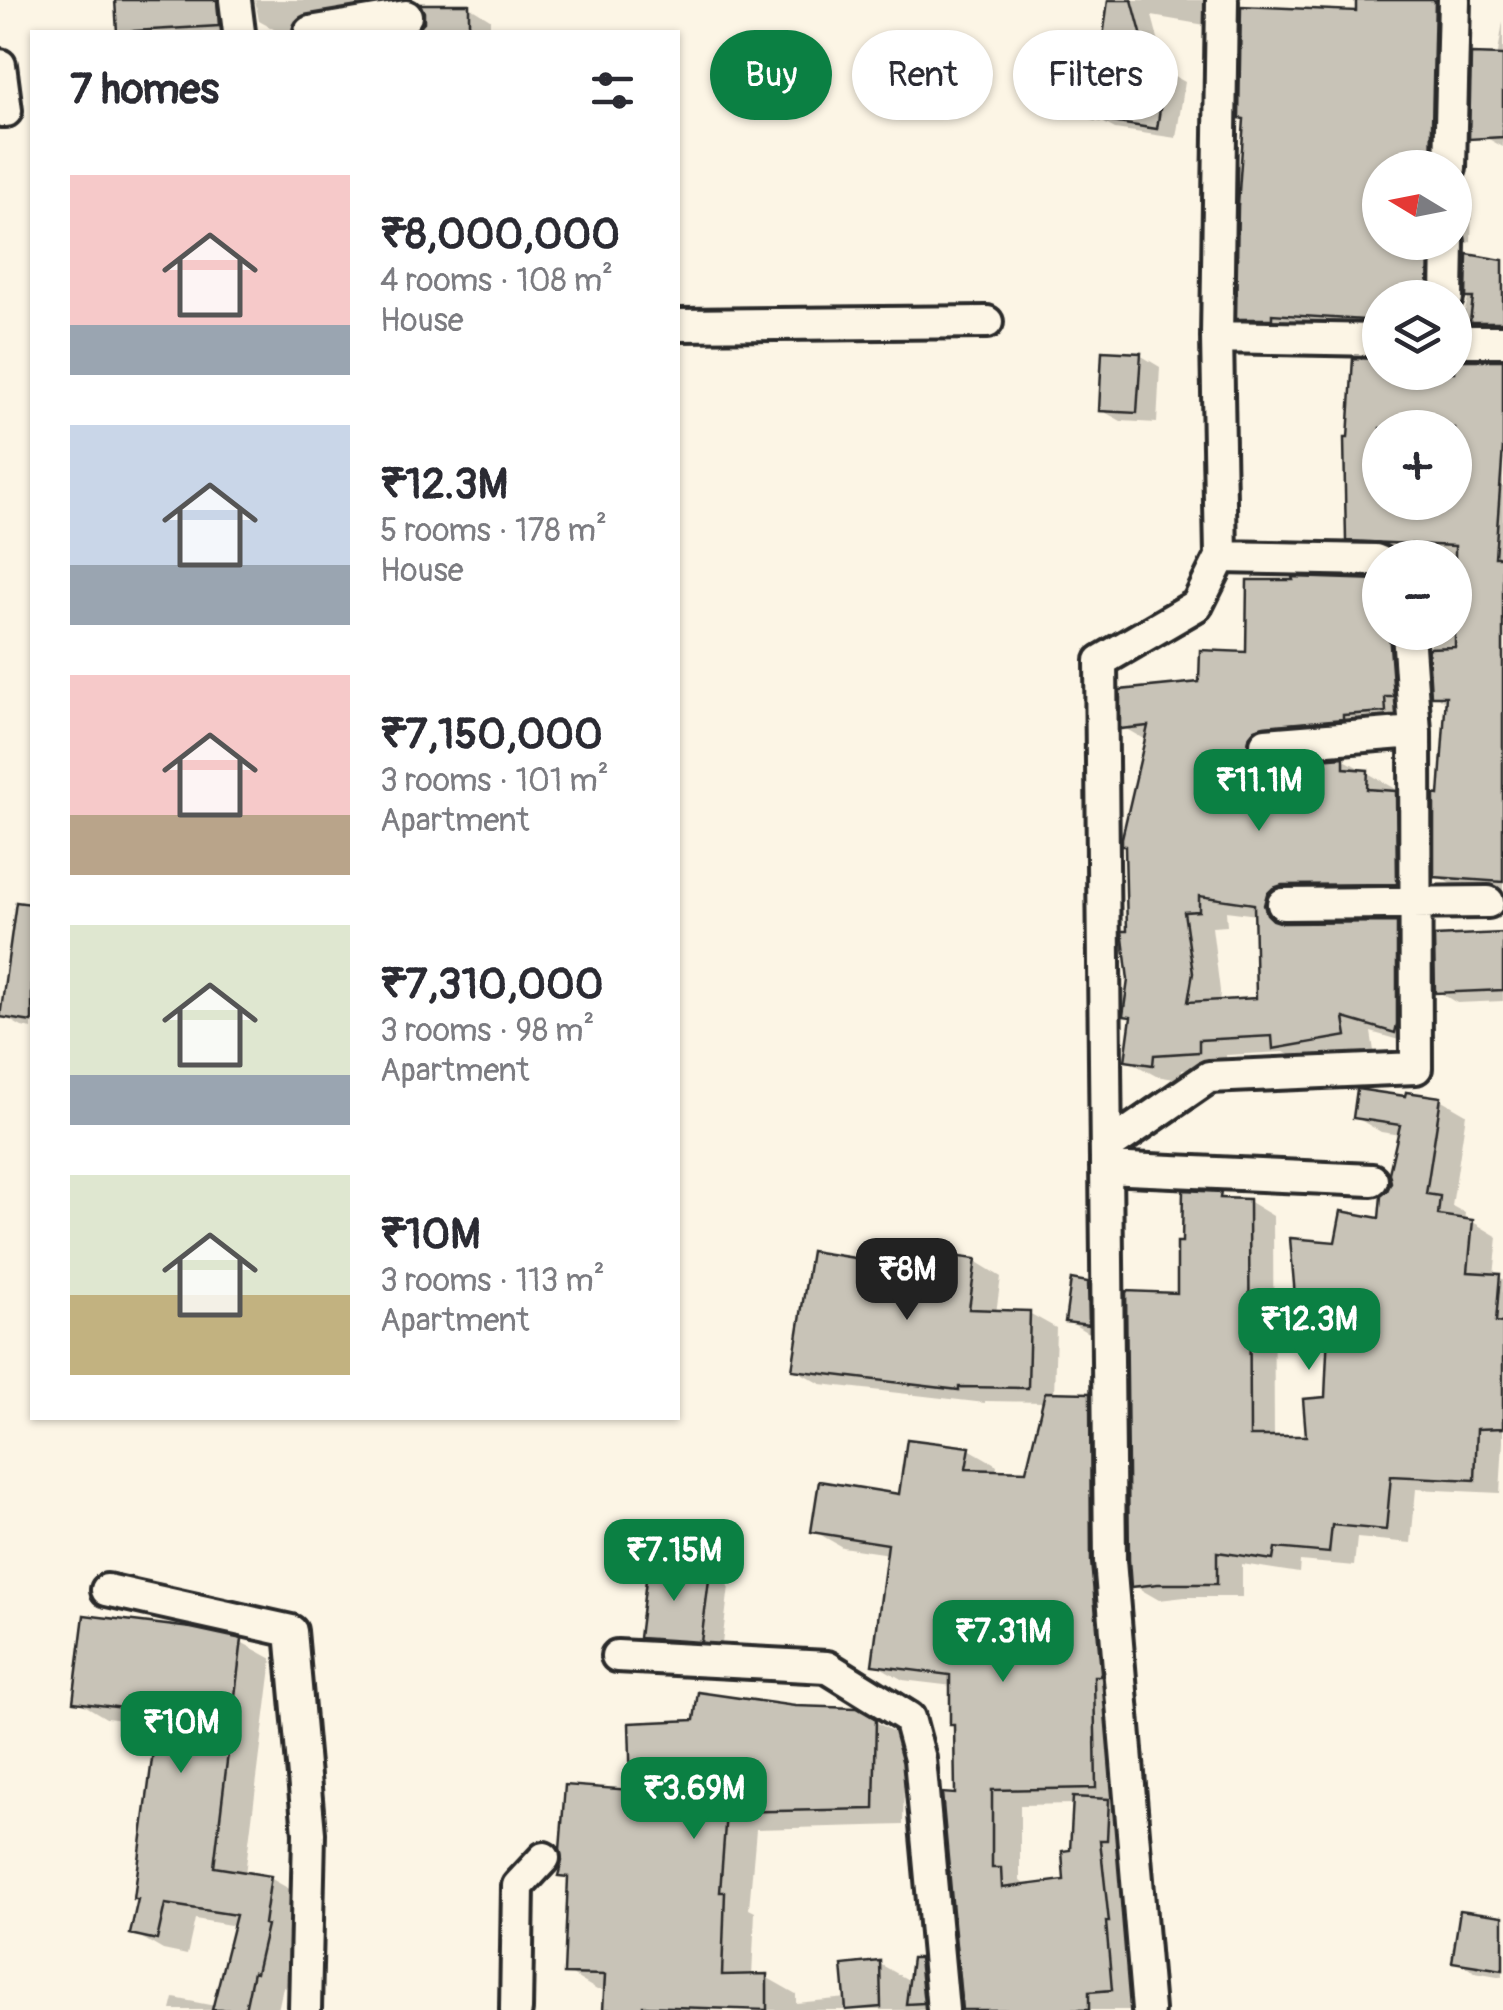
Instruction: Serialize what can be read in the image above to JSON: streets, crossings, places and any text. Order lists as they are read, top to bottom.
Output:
{
  "north": "left",
  "page": {
    "chip": ["Buy", "Rent", "Filters"],
    "heading": "7 homes",
    "map_buttons": ["+", "−"],
    "list": [
      {
        "name": "₹8,000,000",
        "note": "4 rooms · 108 m² · House"
      },
      {
        "name": "₹12.3M",
        "note": "5 rooms · 178 m² · House"
      },
      {
        "name": "₹7,150,000",
        "note": "3 rooms · 101 m² · Apartment"
      },
      {
        "name": "₹7,310,000",
        "note": "3 rooms · 98 m² · Apartment"
      },
      {
        "name": "₹10M",
        "note": "3 rooms · 113 m² · Apartment"
      }
    ],
    "price": [
      "₹11.1M",
      "₹8M",
      "₹12.3M",
      "₹7.15M",
      "₹7.31M",
      "₹10M",
      "₹3.69M"
    ]
  }
}
